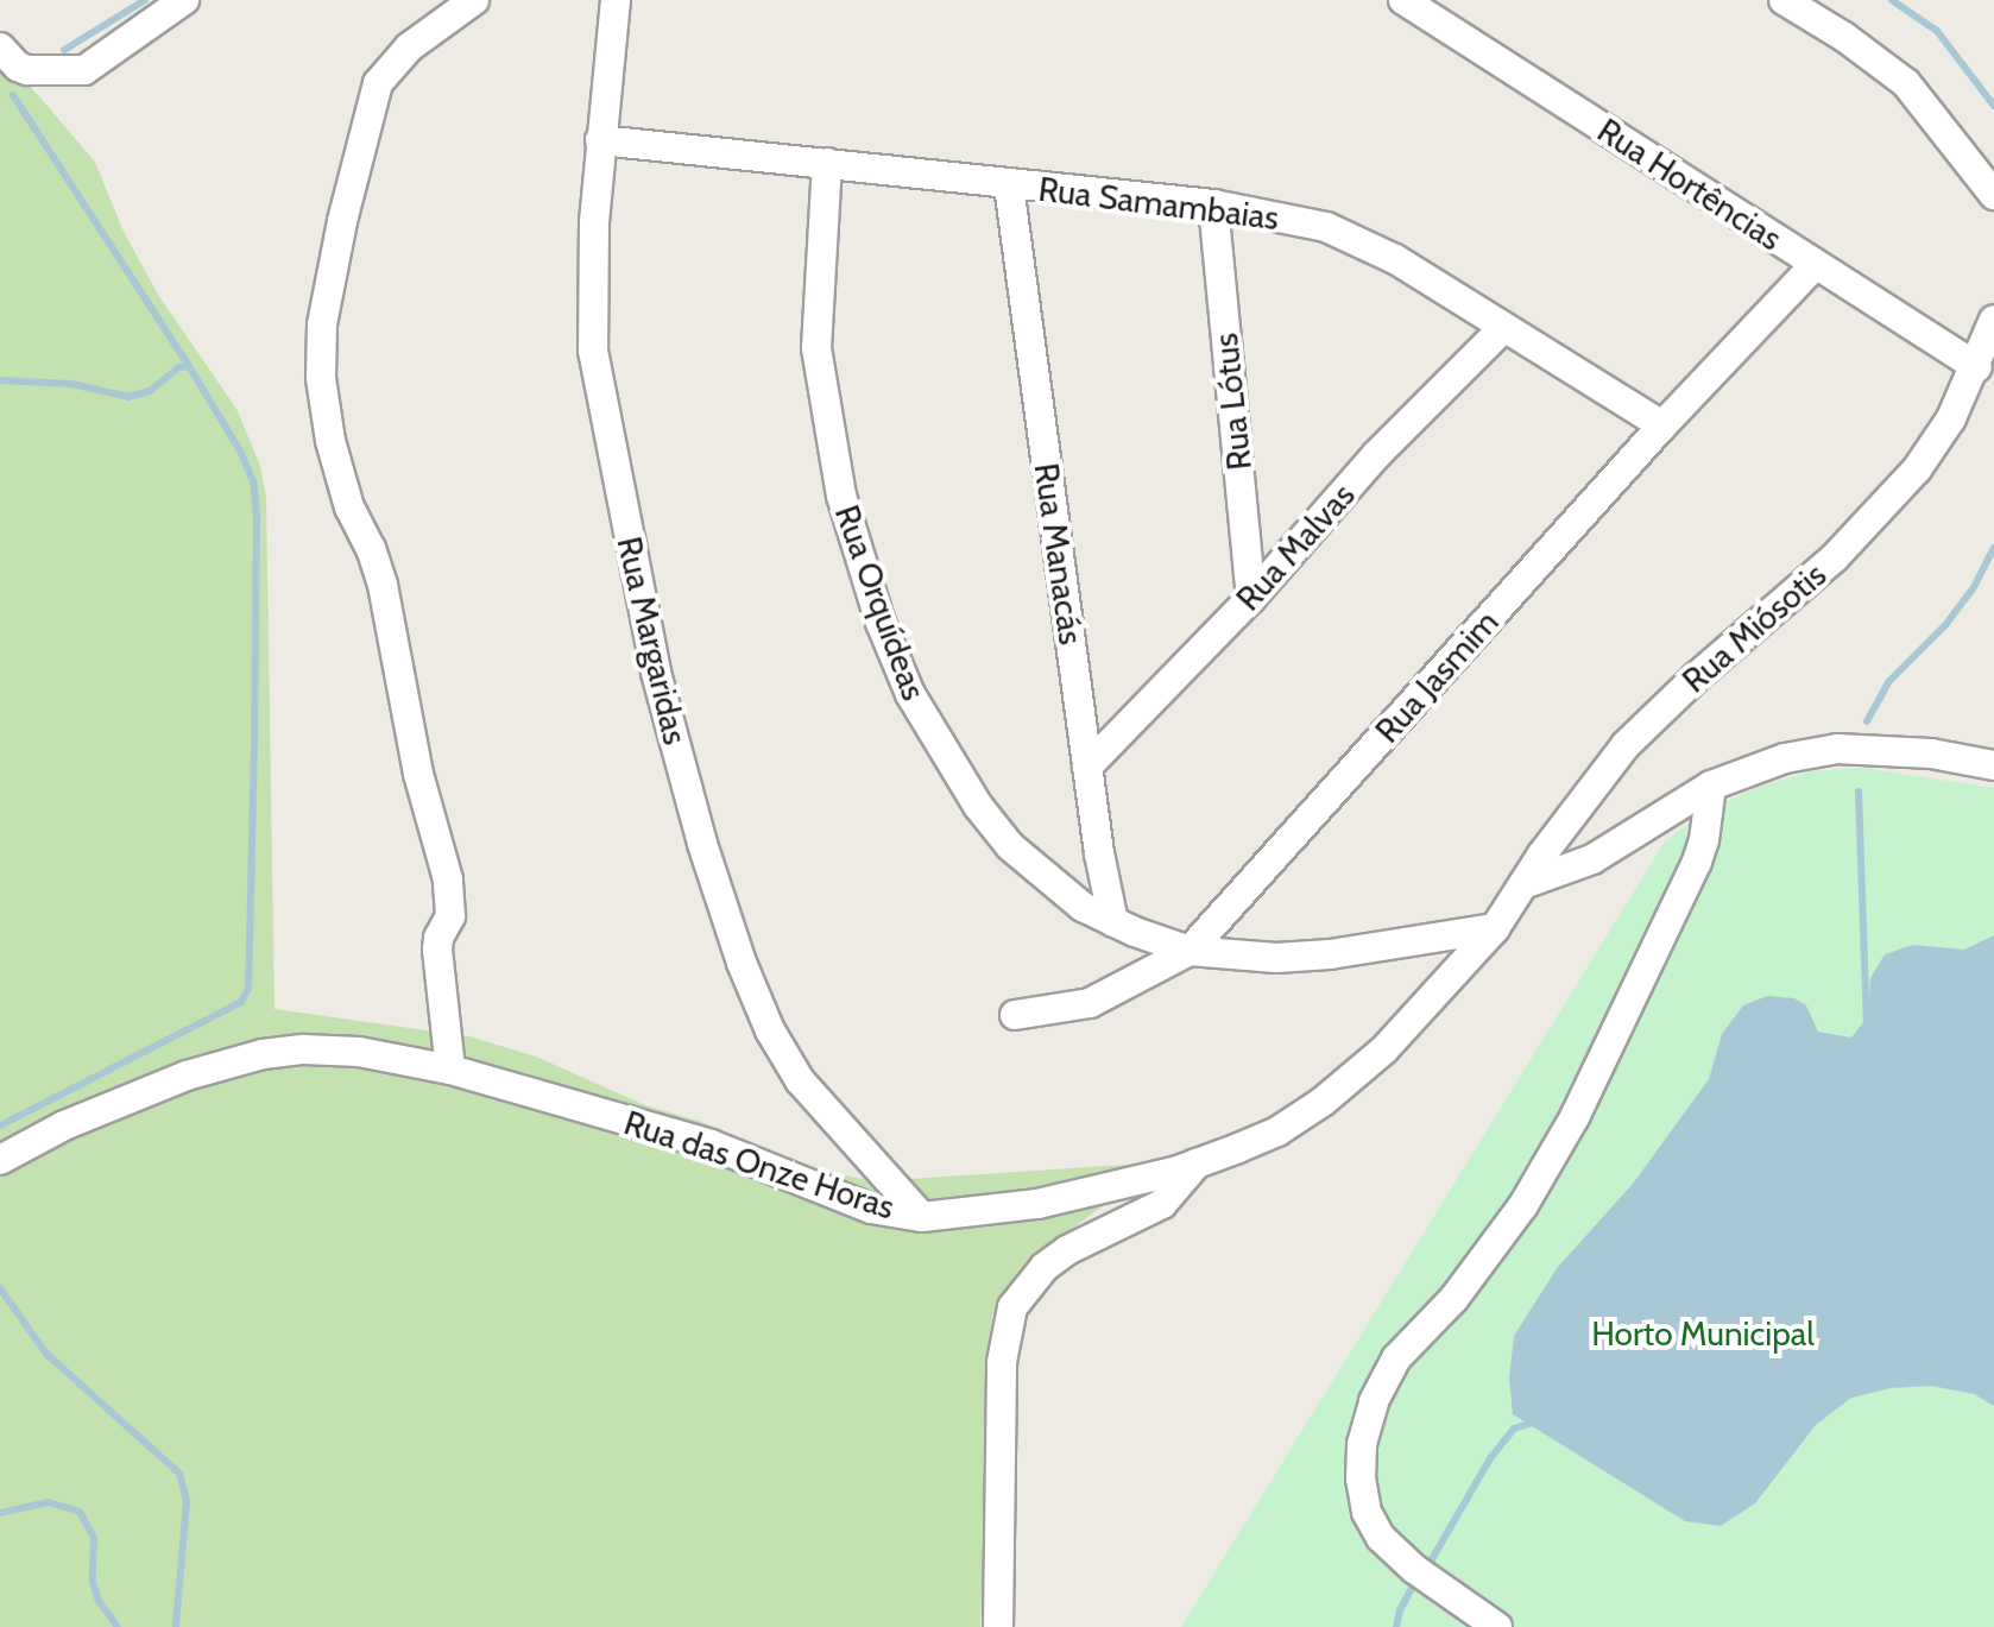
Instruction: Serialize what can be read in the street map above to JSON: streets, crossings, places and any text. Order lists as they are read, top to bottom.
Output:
{
  "streets": {
    "street": [
      "Rua Hortências",
      "Rua Samambaias",
      "Rua Lótus",
      "Rua Malvas",
      "Rua Manacás",
      "Rua Orquídeas",
      "Rua Miósotis",
      "Rua Margaridas",
      "Rua Jasmim",
      "Rua das Onze Horas"
    ]
  },
  "crossings": [
    ["Rua Hortências", "Rua Miósotis"],
    ["Rua Hortências", "Rua Jasmim"],
    ["Rua Samambaias", "Rua Lótus"],
    ["Rua Samambaias", "Rua Malvas"],
    ["Rua Samambaias", "Rua Manacás"],
    ["Rua Samambaias", "Rua Orquídeas"],
    ["Rua Samambaias", "Rua Margaridas"],
    ["Rua Samambaias", "Rua Jasmim"],
    ["Rua Lótus", "Rua Malvas"],
    ["Rua Malvas", "Rua Manacás"],
    ["Rua Manacás", "Rua Orquídeas"],
    ["Rua Orquídeas", "Rua Jasmim"],
    ["Rua Orquídeas", "Rua das Onze Horas"],
    ["Rua Margaridas", "Rua das Onze Horas"]
  ],
  "parks": ["Horto Municipal"]
}
